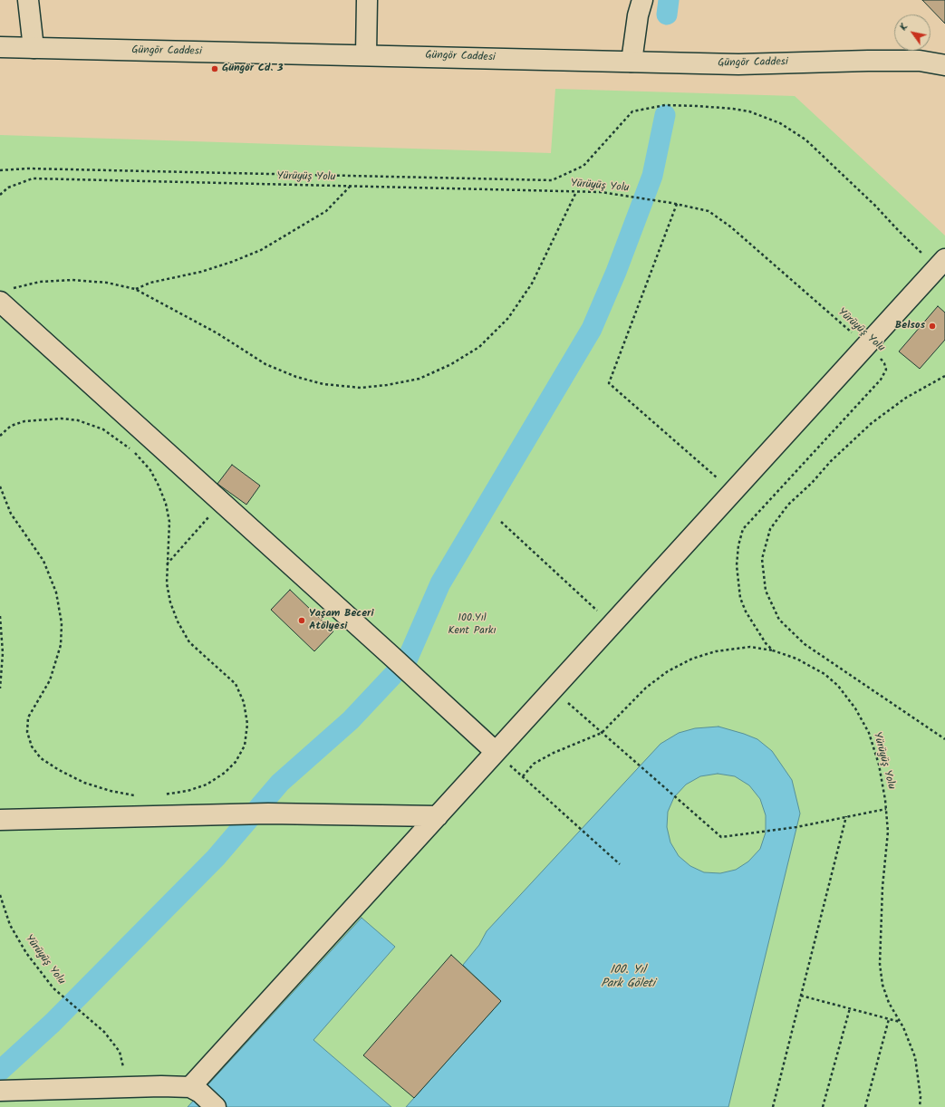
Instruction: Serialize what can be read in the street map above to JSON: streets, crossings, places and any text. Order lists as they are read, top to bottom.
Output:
{
  "streets": {
    "street": ["Güngör Caddesi"],
    "path": ["Yürüyüş Yolu"]
  },
  "water": ["100. Yıl Park Göleti"],
  "parks": ["100.Yıl Kent Parkı"],
  "places": ["Güngör Cd. 3", "Belsos", "Yaşam Beceri Atölyesi"],
  "north": "top left"
}
